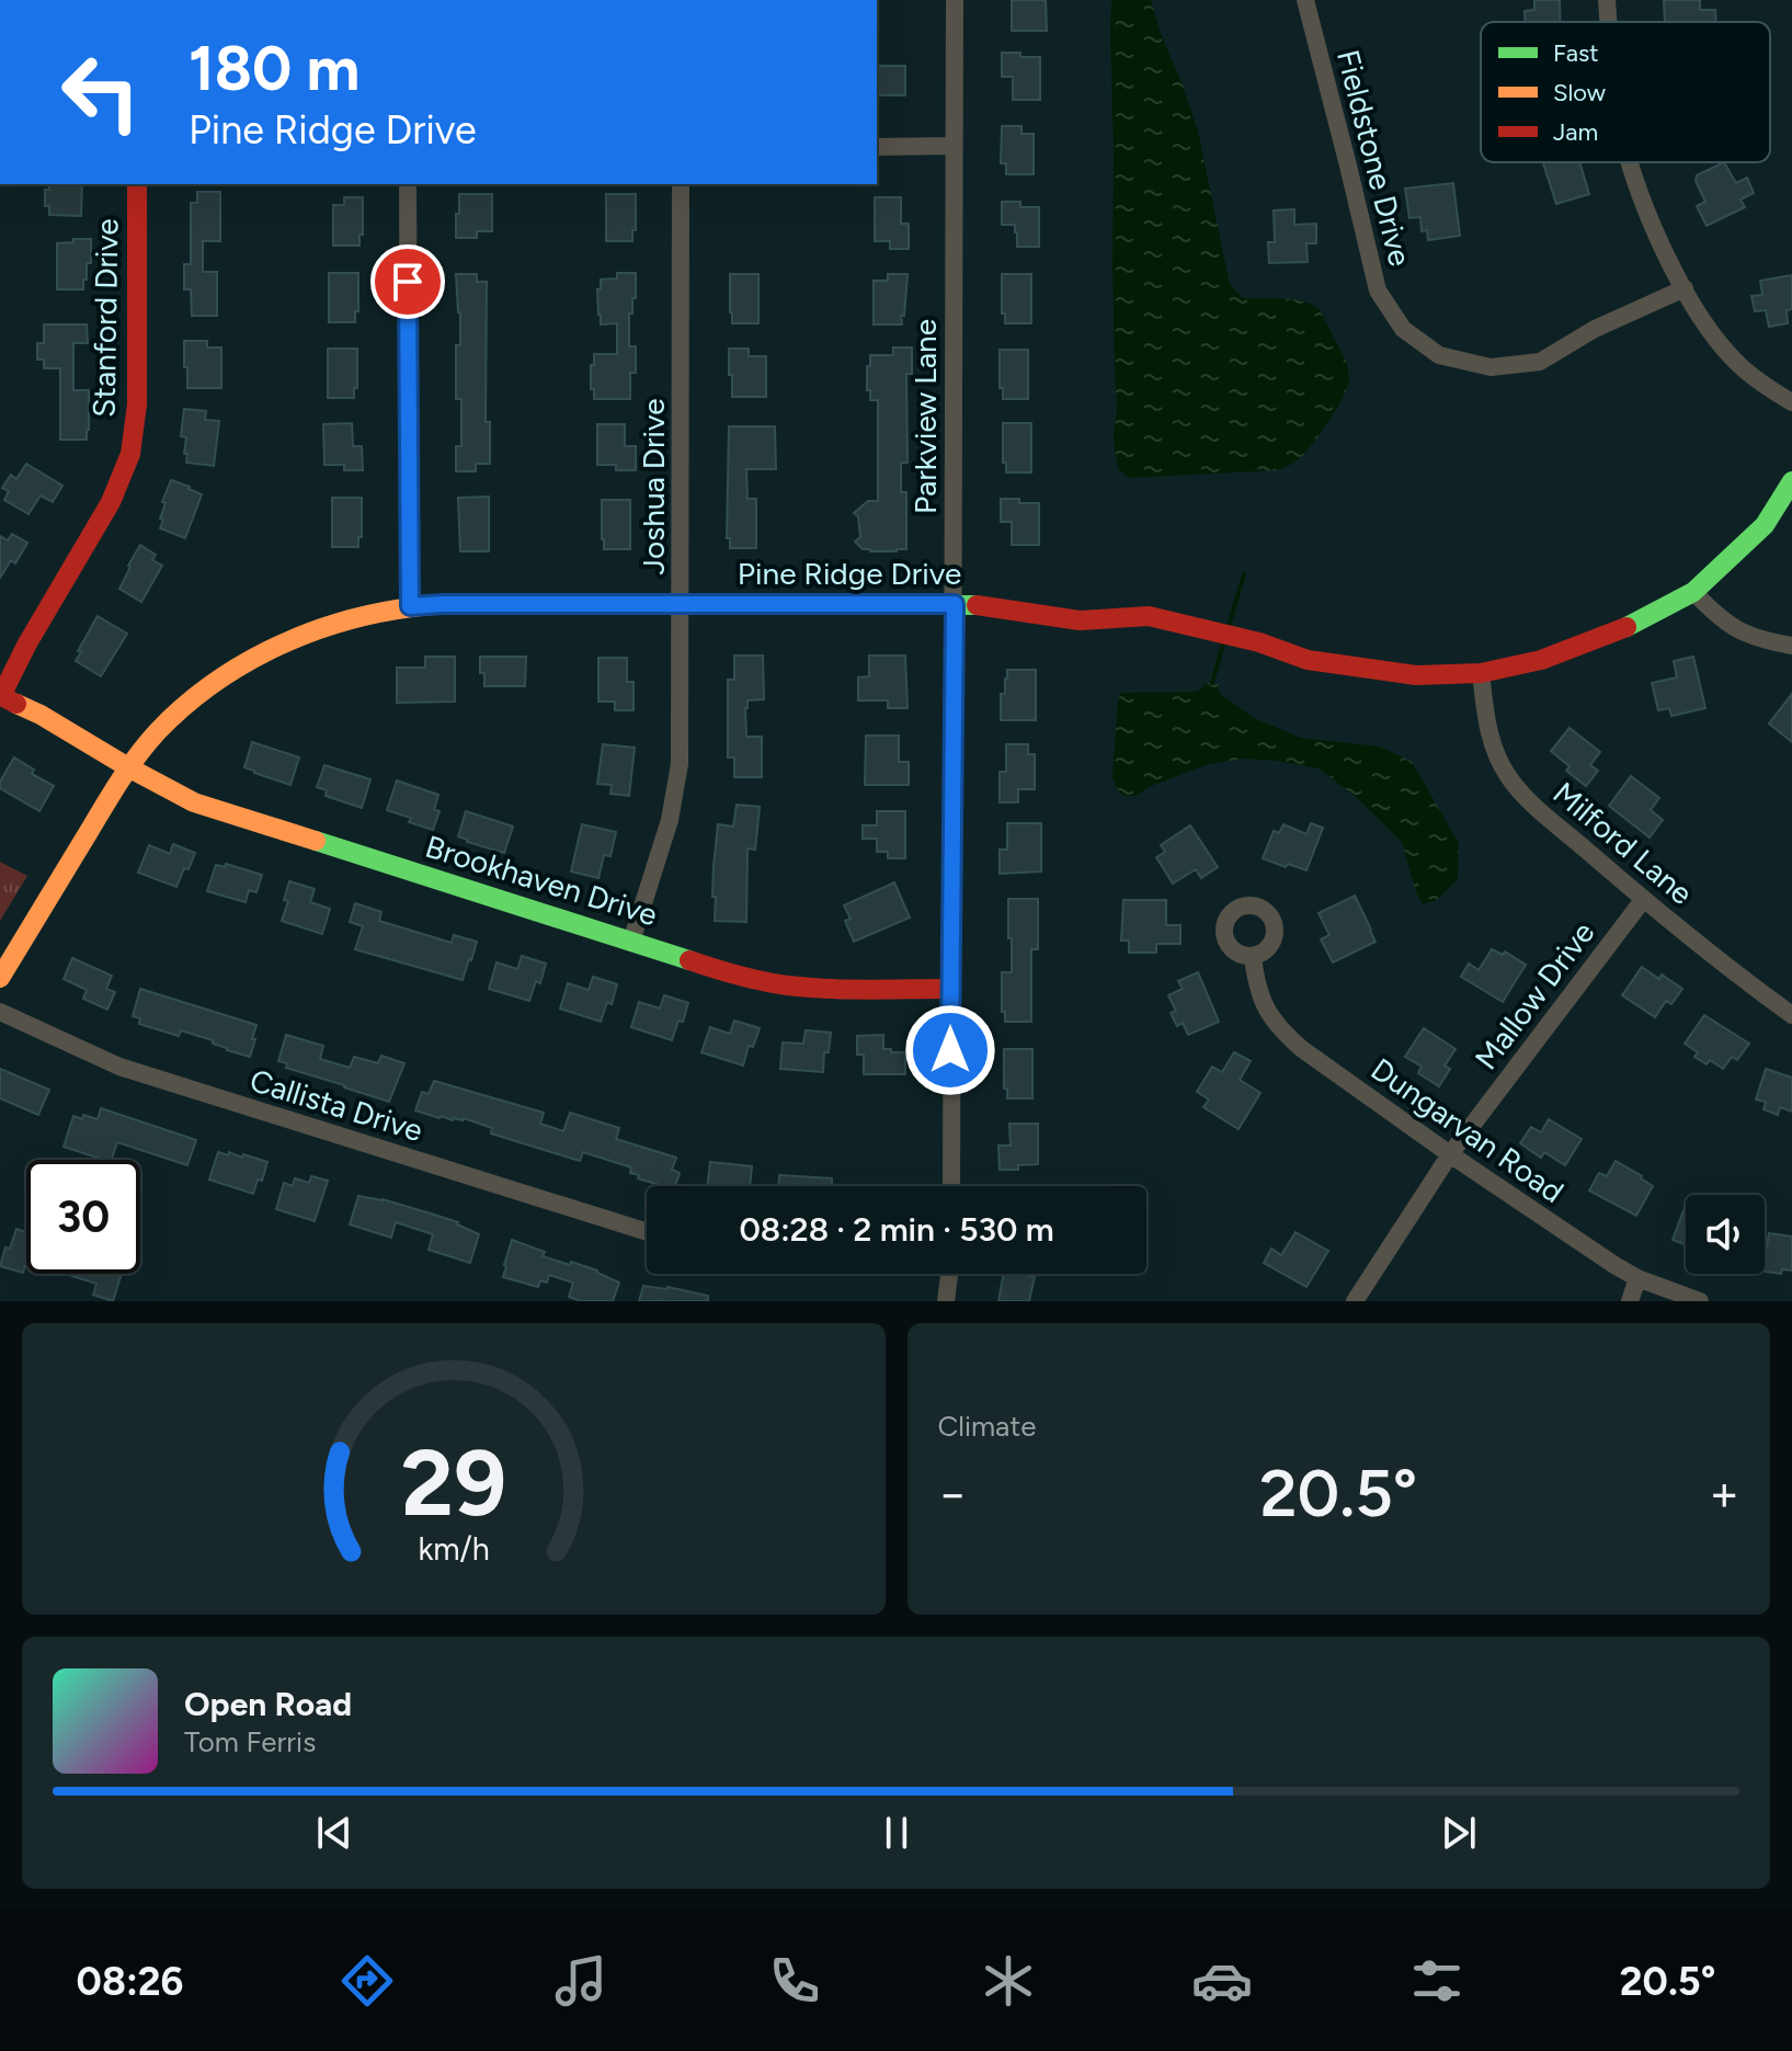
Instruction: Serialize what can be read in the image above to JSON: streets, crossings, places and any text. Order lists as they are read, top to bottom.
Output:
{
  "streets": {
    "street": [
      "Fieldstone Drive",
      "Stanford Drive",
      "Parkview Lane",
      "Joshua Drive",
      "Pine Ridge Drive",
      "Milford Lane",
      "Brookhaven Drive",
      "Mallow Drive",
      "Callista Drive",
      "Dungarvan Road"
    ]
  },
  "crossings": [
    ["Stanford Drive", "Pine Ridge Drive"],
    ["Stanford Drive", "Brookhaven Drive"],
    ["Parkview Lane", "Pine Ridge Drive"],
    ["Parkview Lane", "Brookhaven Drive"],
    ["Joshua Drive", "Pine Ridge Drive"],
    ["Joshua Drive", "Brookhaven Drive"],
    ["Pine Ridge Drive", "Milford Lane"],
    ["Pine Ridge Drive", "Brookhaven Drive"],
    ["Milford Lane", "Mallow Drive"],
    ["Mallow Drive", "Dungarvan Road"]
  ],
  "legend": ["Fast", "Slow", "Jam"],
  "page": {
    "turn": ["180 m", "Pine Ridge Drive"],
    "limit": "30",
    "trip": "08:28 · 2 min · 530 m",
    "tile": "Climate",
    "heat": ["−", "20.5°", "+"],
    "song": ["Open Road", "Tom Ferris"],
    "tabs": ["08:26", "20.5°"],
    "gauge": ["29", "km/h"]
  }
}
